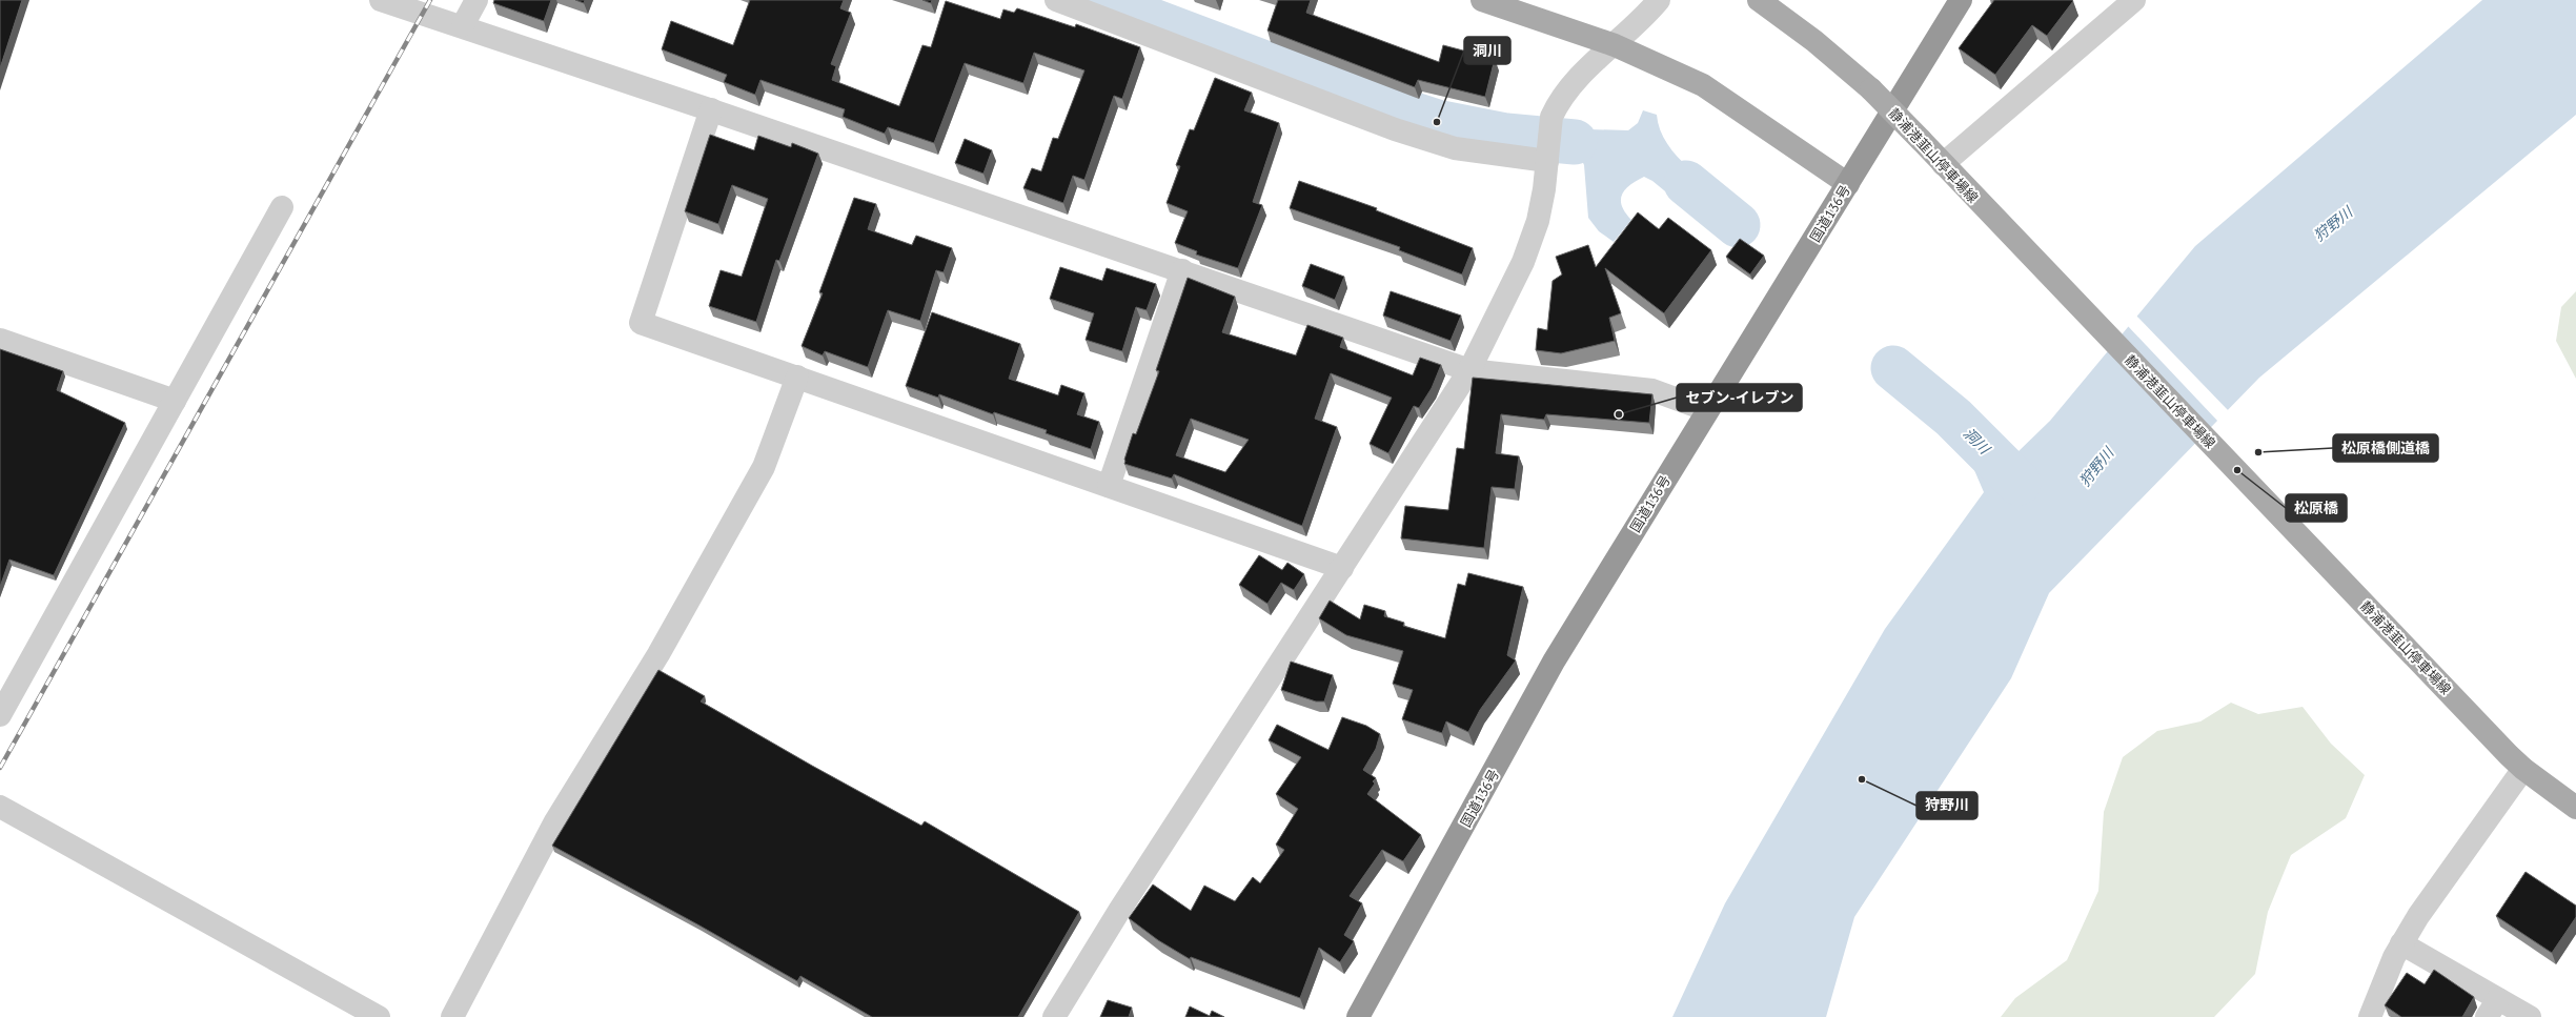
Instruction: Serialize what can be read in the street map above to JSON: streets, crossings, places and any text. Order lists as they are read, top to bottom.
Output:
{
  "streets": {
    "highway": ["国道136号"],
    "main road": ["静浦港韮山停車場線"]
  },
  "water": ["狩野川", "洞川"],
  "places": [
    "洞川",
    "セブン-イレブン",
    "松原橋側道橋",
    "松原橋",
    "狩野川"
  ]
}
